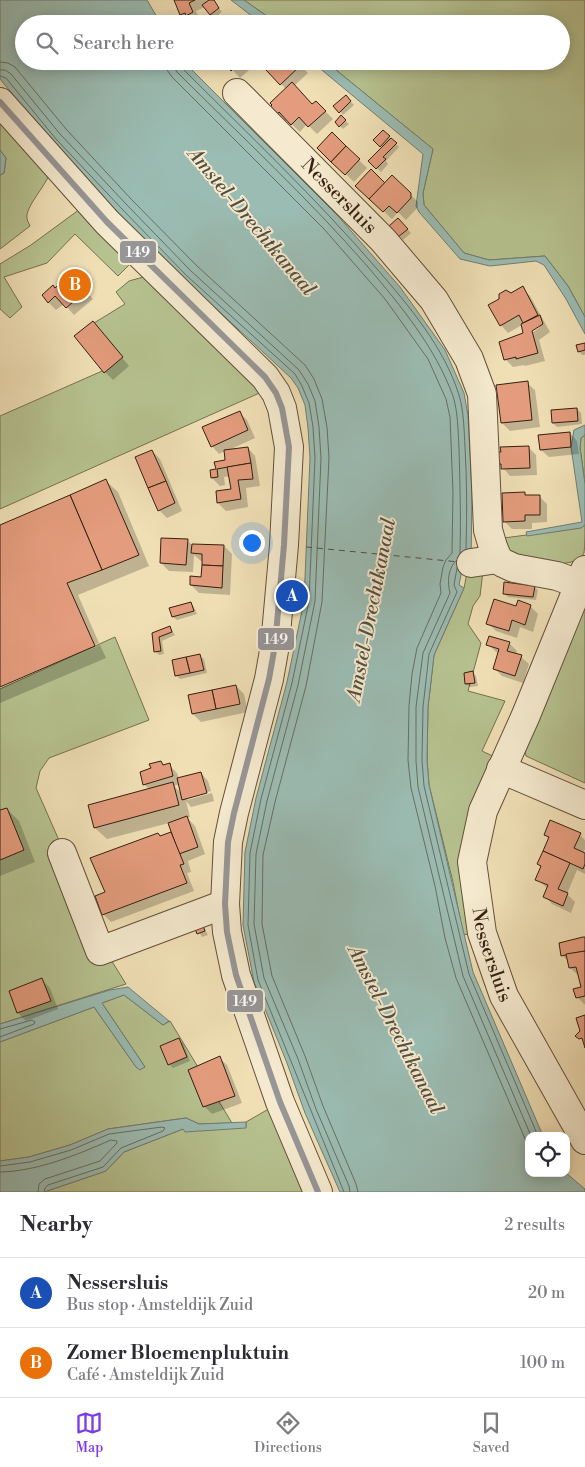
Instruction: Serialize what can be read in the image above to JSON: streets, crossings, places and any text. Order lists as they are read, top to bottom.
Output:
{
  "streets": {
    "street": ["Nessersluis"]
  },
  "water": ["Amstel-Drechtkanaal"],
  "lines": ["transit line 149"],
  "page": {
    "search": "Search here",
    "pins": ["B", "A"],
    "heading": ["Nearby", "2 results"],
    "list": [
      {
        "mark": "A",
        "name": "Nessersluis",
        "note": "Bus stop · Amsteldijk Zuid",
        "value": "20 m"
      },
      {
        "mark": "B",
        "name": "Zomer Bloemenpluktuin",
        "note": "Café · Amsteldijk Zuid",
        "value": "100 m"
      }
    ],
    "nav": ["Map", "Directions", "Saved"]
  }
}
